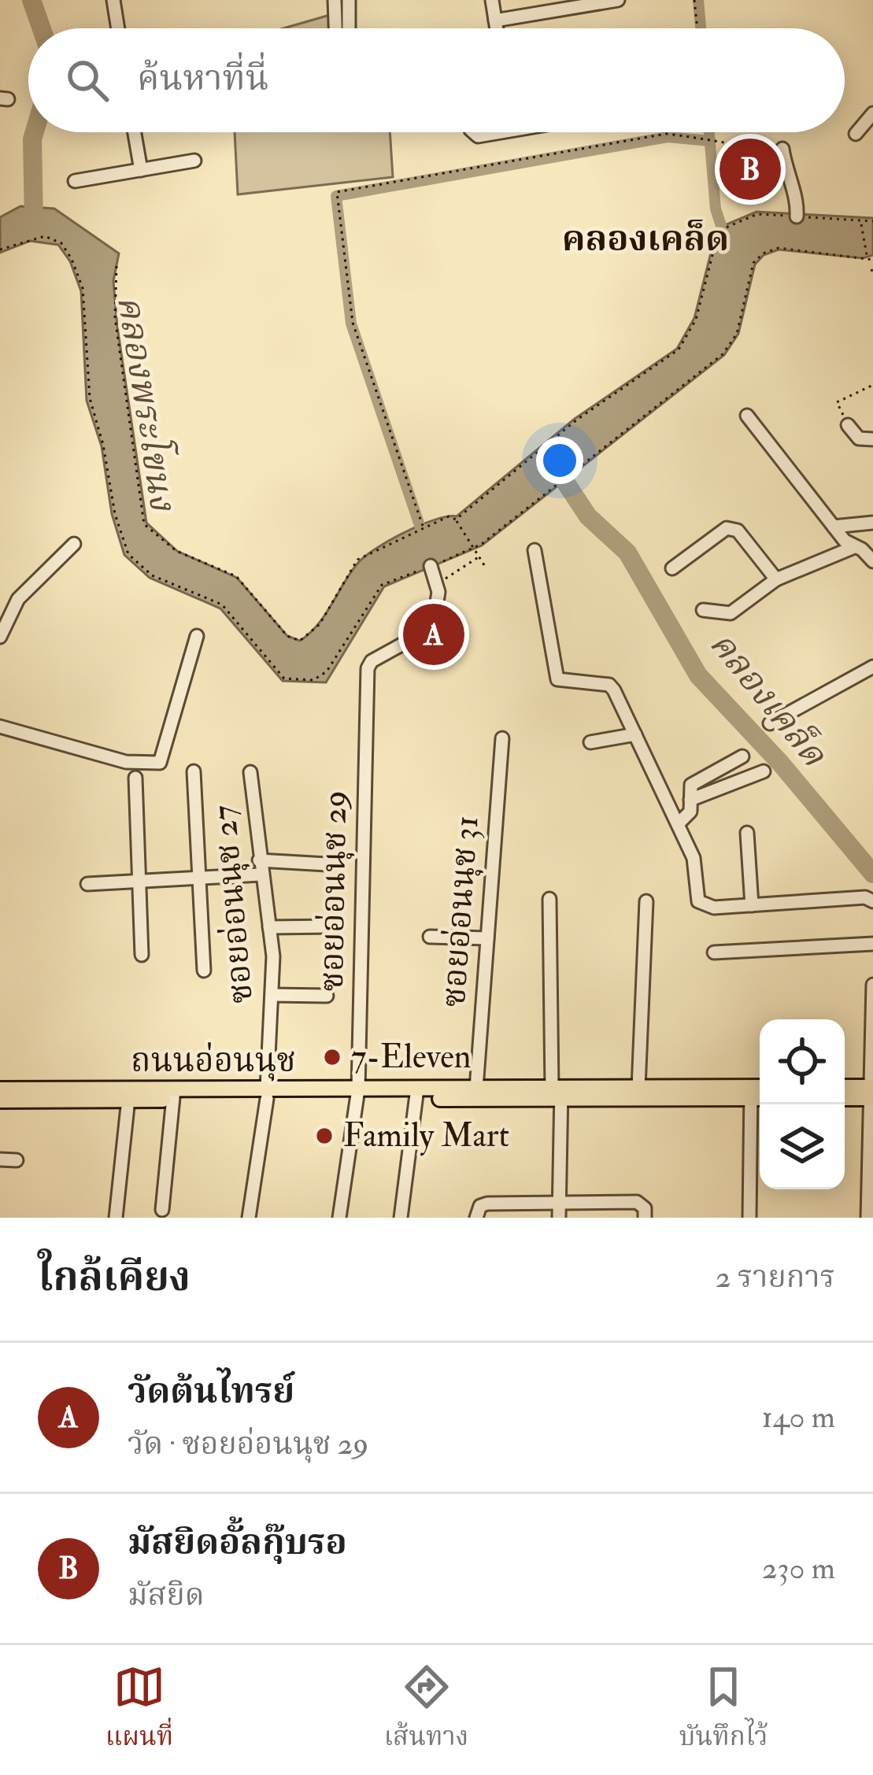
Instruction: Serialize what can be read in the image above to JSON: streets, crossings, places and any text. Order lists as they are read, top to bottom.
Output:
{
  "streets": {
    "main road": ["ถนนอ่อนนุช"],
    "street": ["ซอยอ่อนนุช 29", "ซอยอ่อนนุช 27", "ซอยอ่อนนุช 31"]
  },
  "crossings": [
    ["ซอยอ่อนนุช 29", "ถนนอ่อนนุช"],
    ["ซอยอ่อนนุช 27", "ถนนอ่อนนุช"],
    ["ซอยอ่อนนุช 31", "ถนนอ่อนนุช"]
  ],
  "districts": ["คลองเคล็ด"],
  "water": ["คลองพระโขนง", "คลองเคล็ด"],
  "places": ["7-Eleven", "Family Mart"],
  "page": {
    "search": "ค้นหาที่นี่",
    "pins": ["B", "A"],
    "heading": ["ใกล้เคียง", "2 รายการ"],
    "list": [
      {
        "mark": "A",
        "name": "วัดต้นไทรย์",
        "note": "วัด · ซอยอ่อนนุช 29",
        "value": "140 m"
      },
      {
        "mark": "B",
        "name": "มัสยิดอั้ลกุ๊บรอ",
        "note": "มัสยิด",
        "value": "230 m"
      }
    ],
    "nav": ["แผนที่", "เส้นทาง", "บันทึกไว้"]
  }
}
